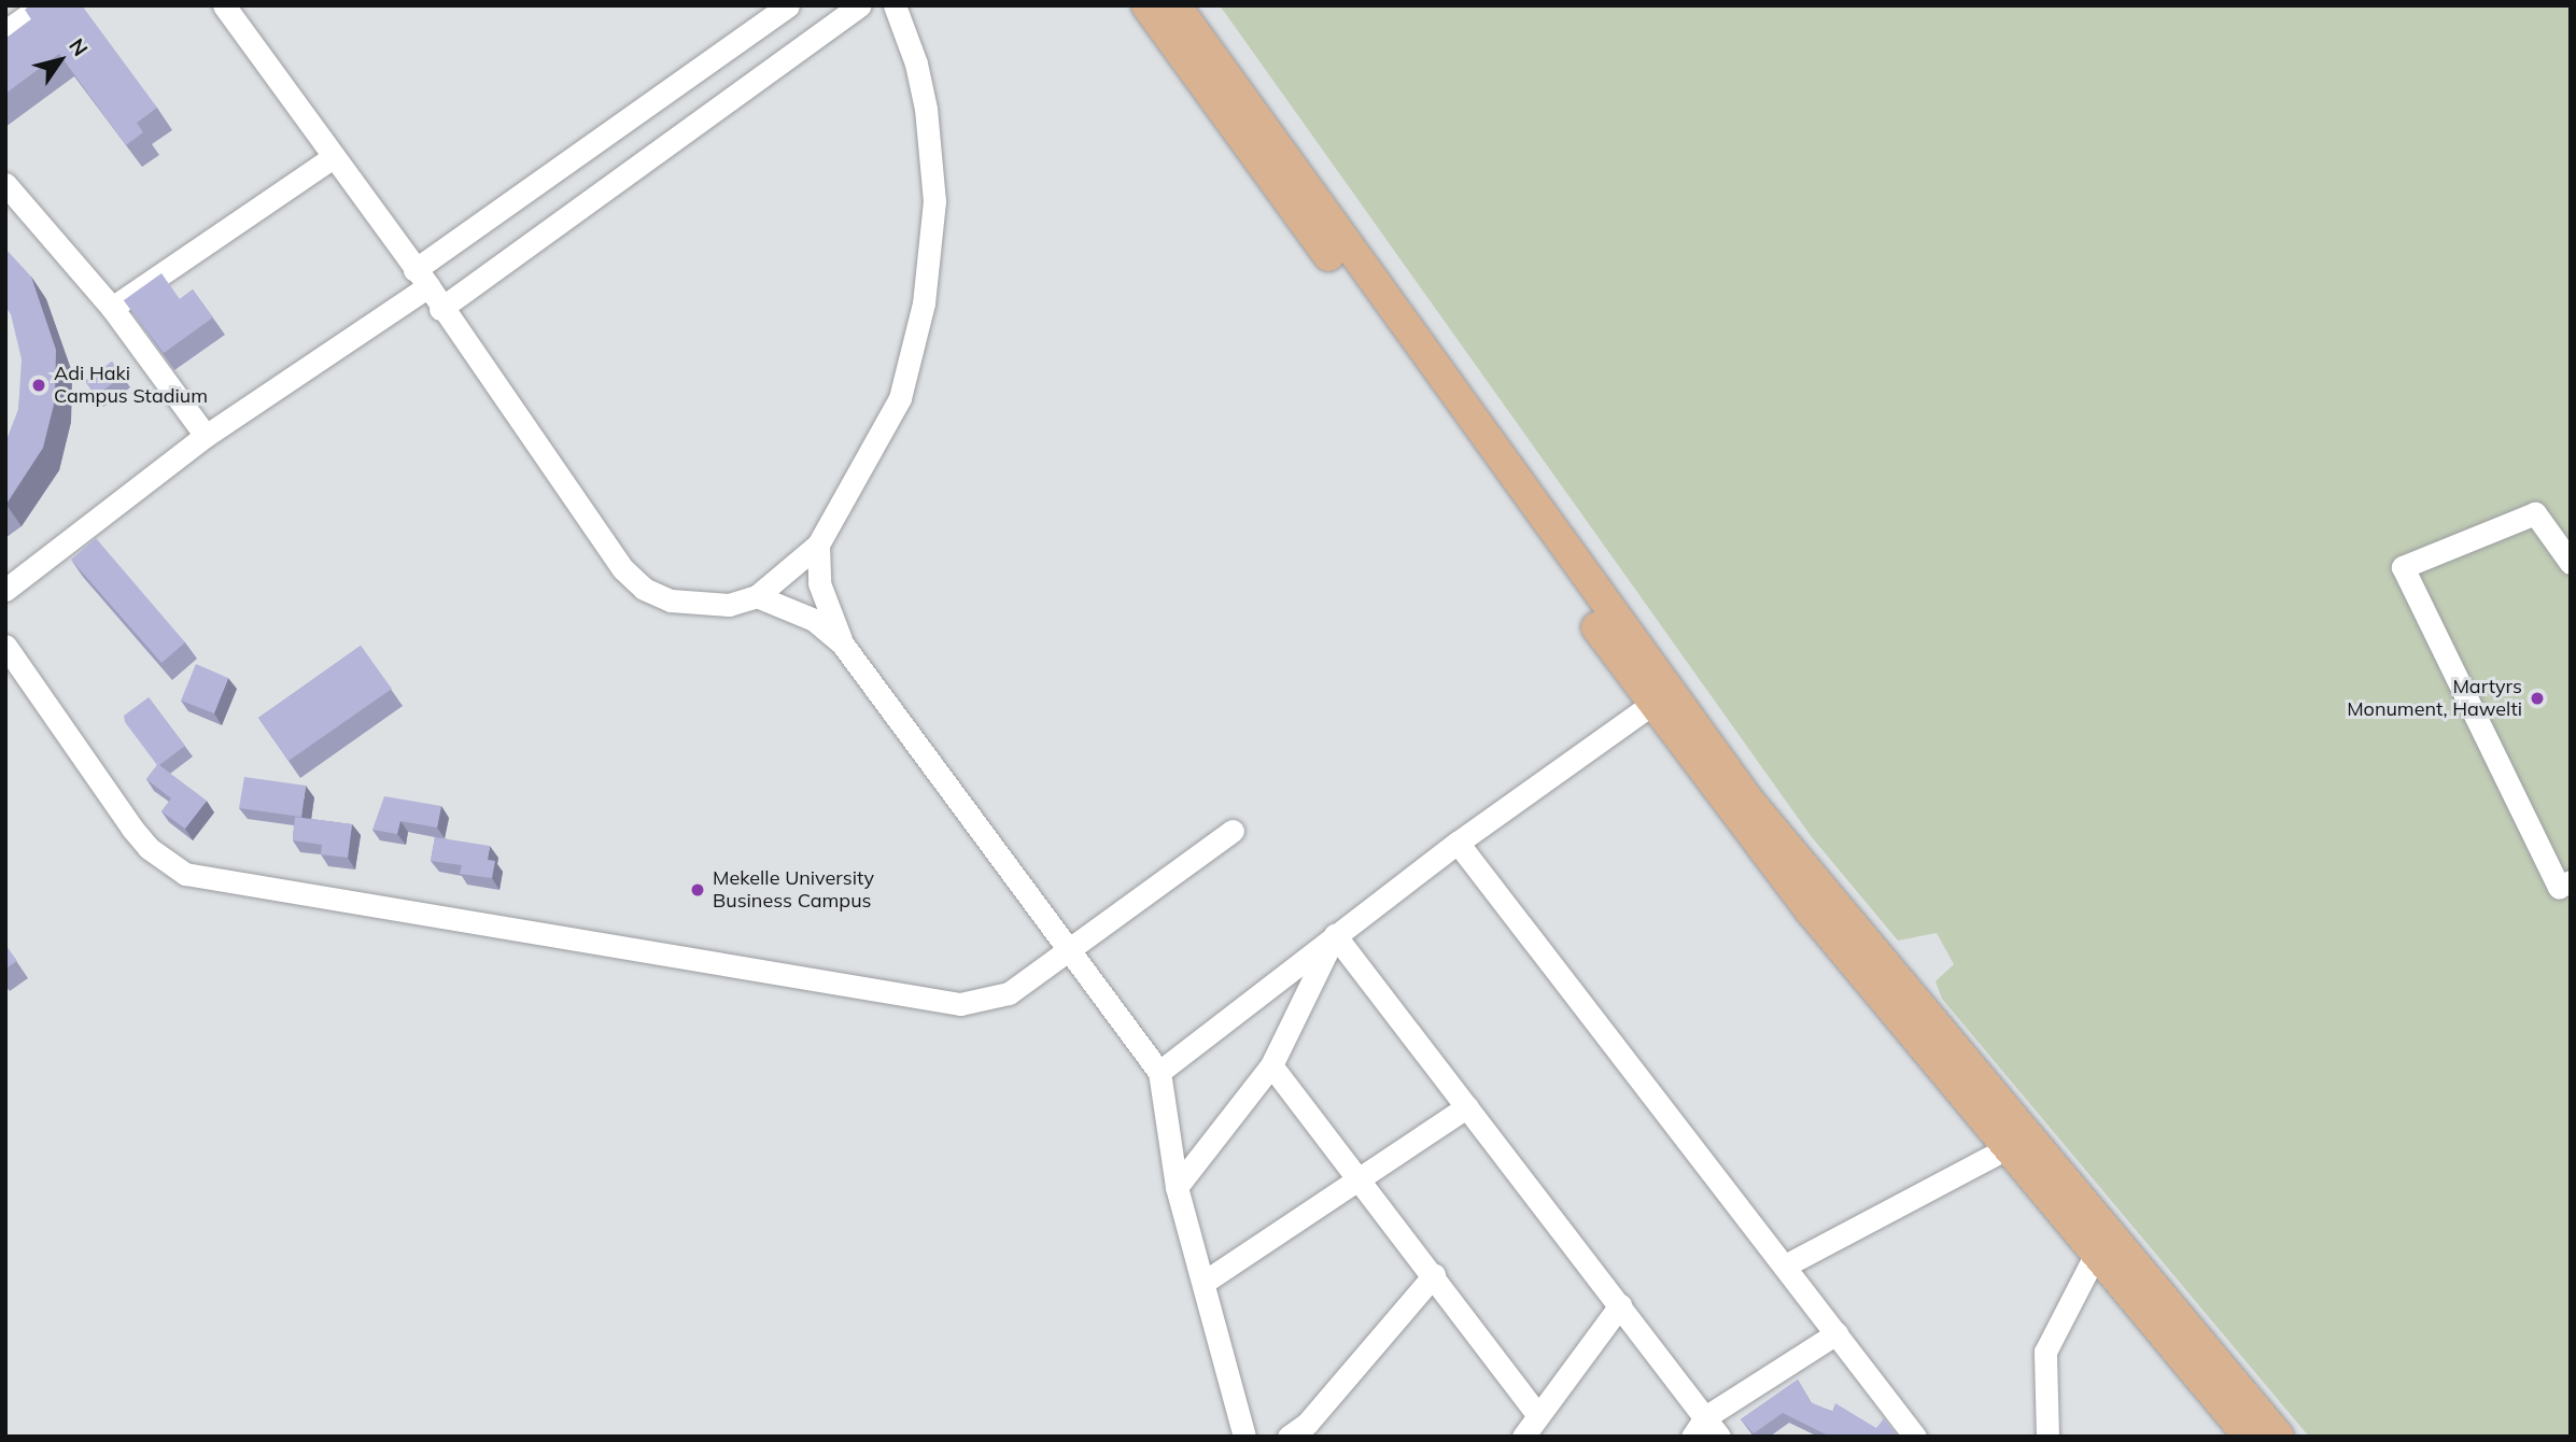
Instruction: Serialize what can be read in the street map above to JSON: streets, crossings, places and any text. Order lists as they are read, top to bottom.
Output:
{
  "places": ["Adi Haki Campus Stadium", "Martyrs Monument, Hawelti", "Mekelle University Business Campus"],
  "north": "top right"
}
